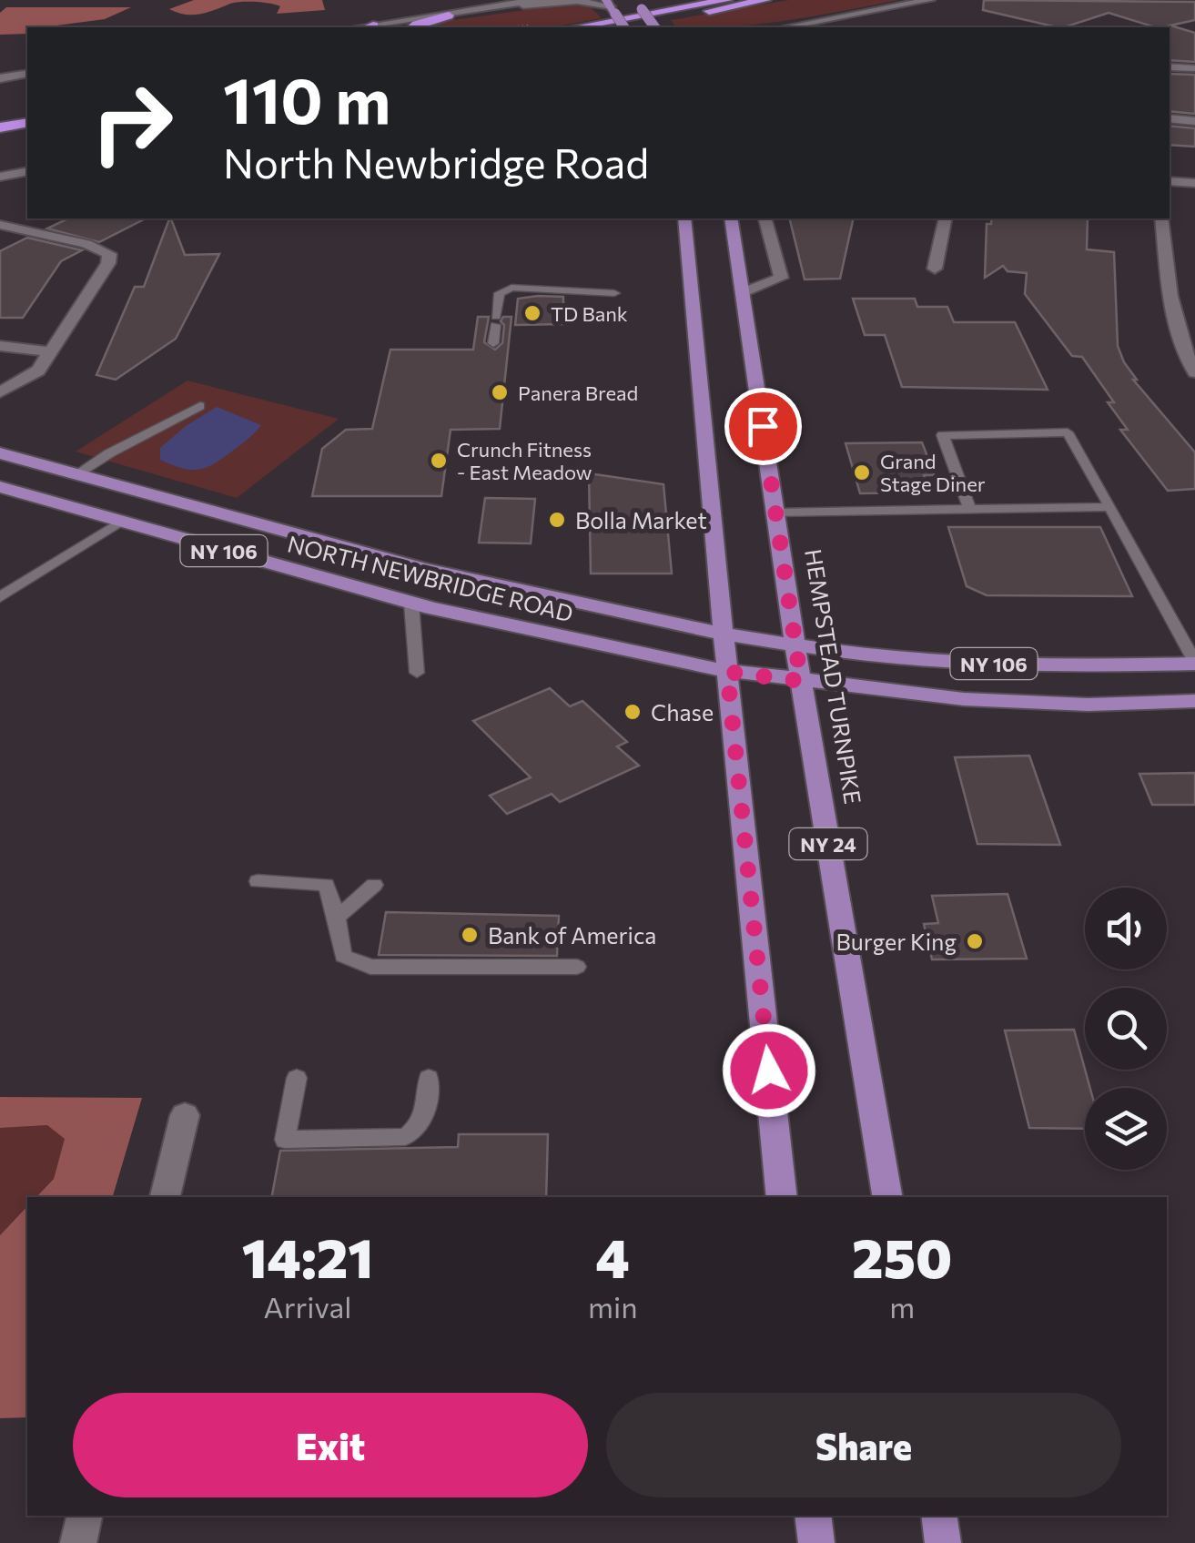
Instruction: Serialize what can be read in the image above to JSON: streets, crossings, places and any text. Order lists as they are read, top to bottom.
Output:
{
  "streets": {
    "main road": [
      "NY 106",
      "NORTH NEWBRIDGE ROAD",
      "HEMPSTEAD TURNPIKE",
      "NY 24"
    ]
  },
  "crossings": [
    ["NY 106", "NORTH NEWBRIDGE ROAD"],
    ["NY 106", "HEMPSTEAD TURNPIKE"],
    ["NORTH NEWBRIDGE ROAD", "HEMPSTEAD TURNPIKE"]
  ],
  "places": [
    "TD Bank",
    "Panera Bread",
    "Crunch Fitness - East Meadow",
    "Grand Stage Diner",
    "Bolla Market",
    "Chase",
    "Bank of America",
    "Burger King"
  ],
  "page": {
    "turn": ["110 m", "North Newbridge Road"],
    "eta": [
      "14:21",
      "Arrival",
      "4",
      "min",
      "250",
      "m"
    ],
    "buttons": ["Exit", "Share"]
  }
}
